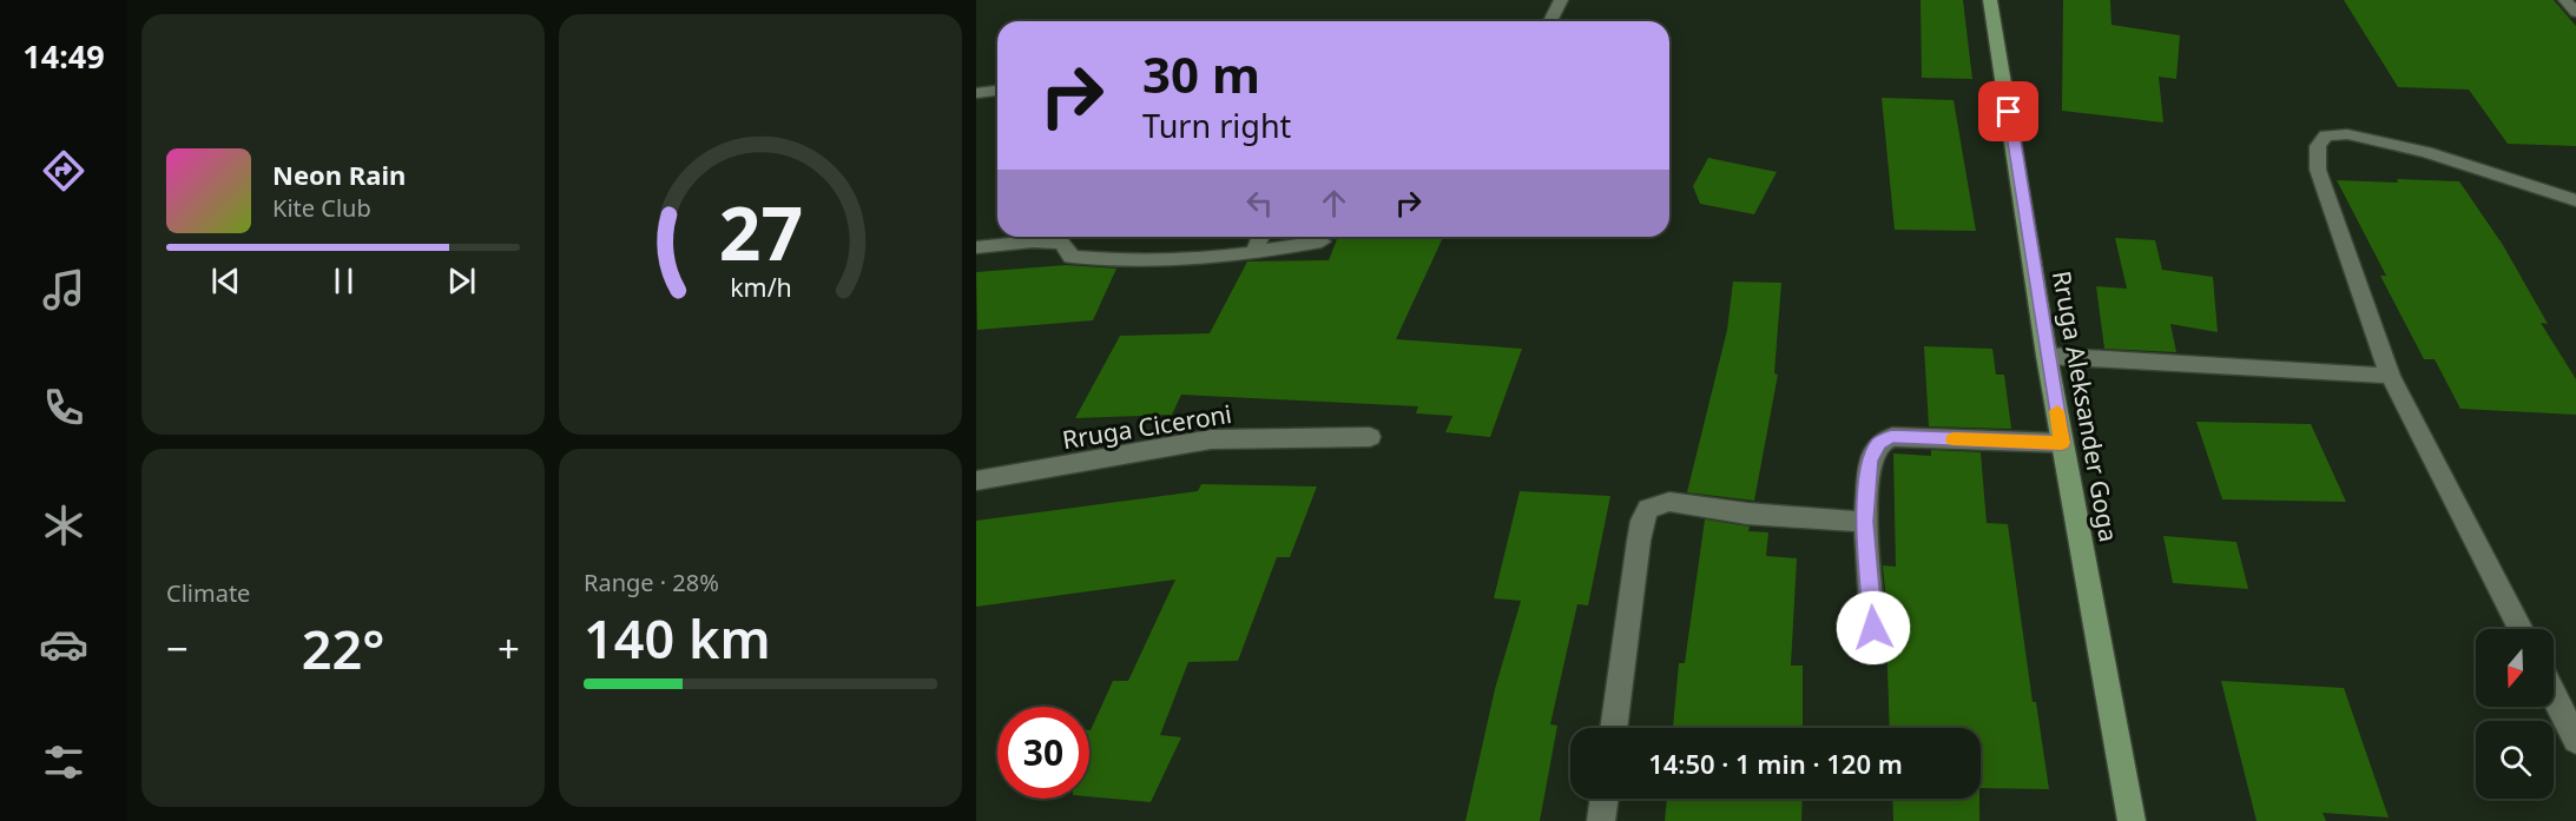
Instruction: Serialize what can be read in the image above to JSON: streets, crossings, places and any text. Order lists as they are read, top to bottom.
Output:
{
  "streets": {
    "main road": ["Rruga Aleksander Goga"],
    "street": ["Rruga Ciceroni"]
  },
  "north": "bottom",
  "page": {
    "tabs": "14:49",
    "turn": ["30 m", "Turn right"],
    "song": ["Neon Rain", "Kite Club"],
    "tile": [
      "Climate",
      ["Range · 28%", "140 km"]
    ],
    "heat": ["−", "22°", "+"],
    "limit": "30",
    "trip": "14:50 · 1 min · 120 m",
    "gauge": ["27", "km/h"]
  }
}
